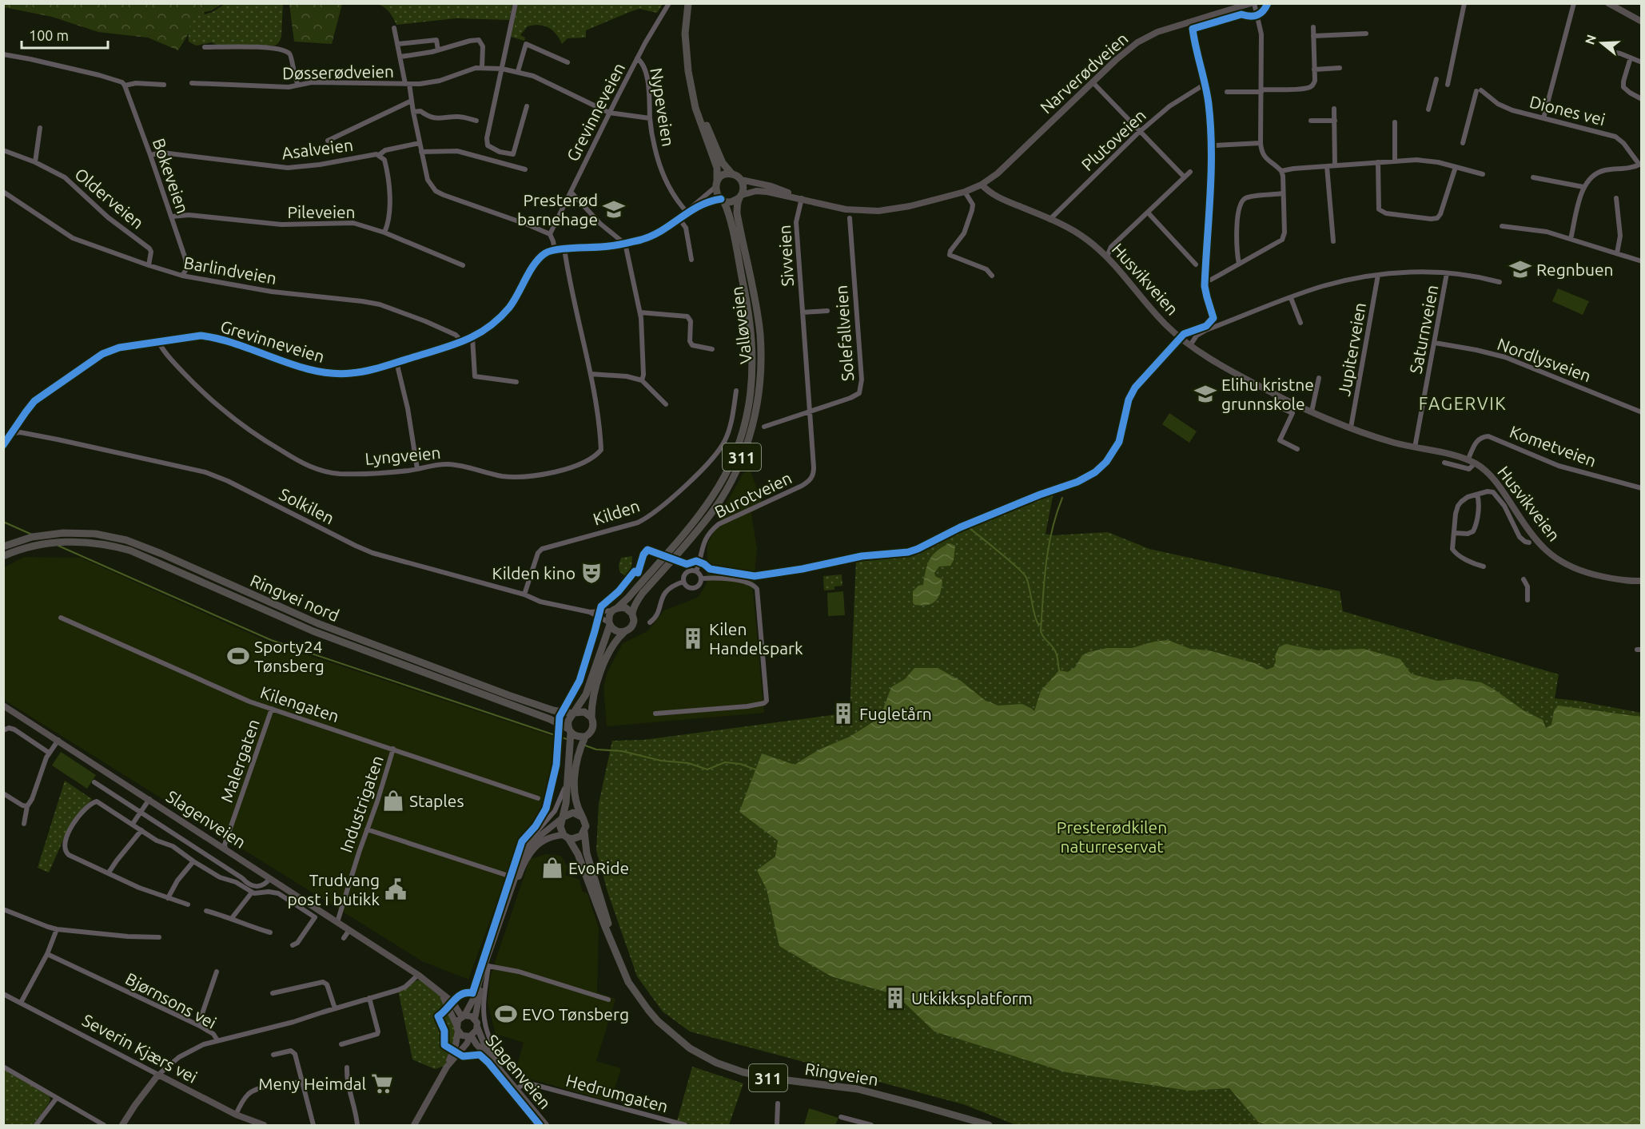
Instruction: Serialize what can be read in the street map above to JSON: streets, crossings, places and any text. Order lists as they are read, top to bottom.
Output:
{
  "streets": {
    "main road": [
      "Narverødveien",
      "Husvikveien",
      "Valløveien",
      "311",
      "Ringvei nord",
      "Slagenveien",
      "Severin Kjærs vei",
      "Ringveien"
    ],
    "street": [
      "Døsserødveien",
      "Nypeveien",
      "Diones vei",
      "Grevinneveien",
      "Plutoveien",
      "Asalveien",
      "Bokeveien",
      "Olderveien",
      "Pileveien",
      "Sivveien",
      "Barlindveien",
      "Saturnveien",
      "Solefallveien",
      "Jupiterveien",
      "Nordlysveien",
      "Kometveien",
      "Lyngveien",
      "Burotveien",
      "Solkilen",
      "Kilden",
      "Kilengaten",
      "Malergaten",
      "Industrigaten",
      "Bjørnsons vei",
      "Hedrumgaten"
    ]
  },
  "crossings": [
    ["Døsserødveien", "Nypeveien"],
    ["Døsserødveien", "Grevinneveien"],
    ["Narverødveien", "Sivveien"],
    ["Narverødveien", "Husvikveien"],
    ["Nypeveien", "Grevinneveien"],
    ["Grevinneveien", "Barlindveien"],
    ["Grevinneveien", "Lyngveien"],
    ["Grevinneveien", "Solkilen"],
    ["Plutoveien", "Husvikveien"],
    ["Asalveien", "Bokeveien"],
    ["Asalveien", "Pileveien"],
    ["Bokeveien", "Pileveien"],
    ["Bokeveien", "Barlindveien"],
    ["Olderveien", "Barlindveien"],
    ["Sivveien", "Solefallveien"],
    ["Sivveien", "Burotveien"],
    ["Husvikveien", "Saturnveien"],
    ["Husvikveien", "Jupiterveien"],
    ["Husvikveien", "Kometveien"],
    ["Valløveien", "311"],
    ["Valløveien", "Solkilen"],
    ["Valløveien", "Ringvei nord"],
    ["Valløveien", "Ringveien"],
    ["Saturnveien", "Nordlysveien"],
    ["Solefallveien", "Burotveien"],
    ["Solkilen", "Kilden"],
    ["Ringvei nord", "Ringveien"],
    ["Kilengaten", "Malergaten"],
    ["Kilengaten", "Industrigaten"],
    ["Malergaten", "Slagenveien"],
    ["Industrigaten", "Slagenveien"],
    ["Slagenveien", "Bjørnsons vei"],
    ["Slagenveien", "Hedrumgaten"]
  ],
  "districts": ["FAGERVIK"],
  "parks": ["Presterødkilen naturreservat"],
  "places": {
    "school or university": ["Presterød barnehage", "Regnbuen", "Elihu kristne grunnskole"],
    "theatre": ["Kilden kino"],
    "building": ["Kilen Handelspark", "Fugletårn", "Utkikksplatform"],
    "sports": ["Sporty24 Tønsberg", "EVO Tønsberg"],
    "shop": ["Staples", "EvoRide"],
    "public building": ["Trudvang post i butikk"],
    "supermarket": ["Meny Heimdal"]
  },
  "scale_bar": "100 m",
  "north": "left"
}
